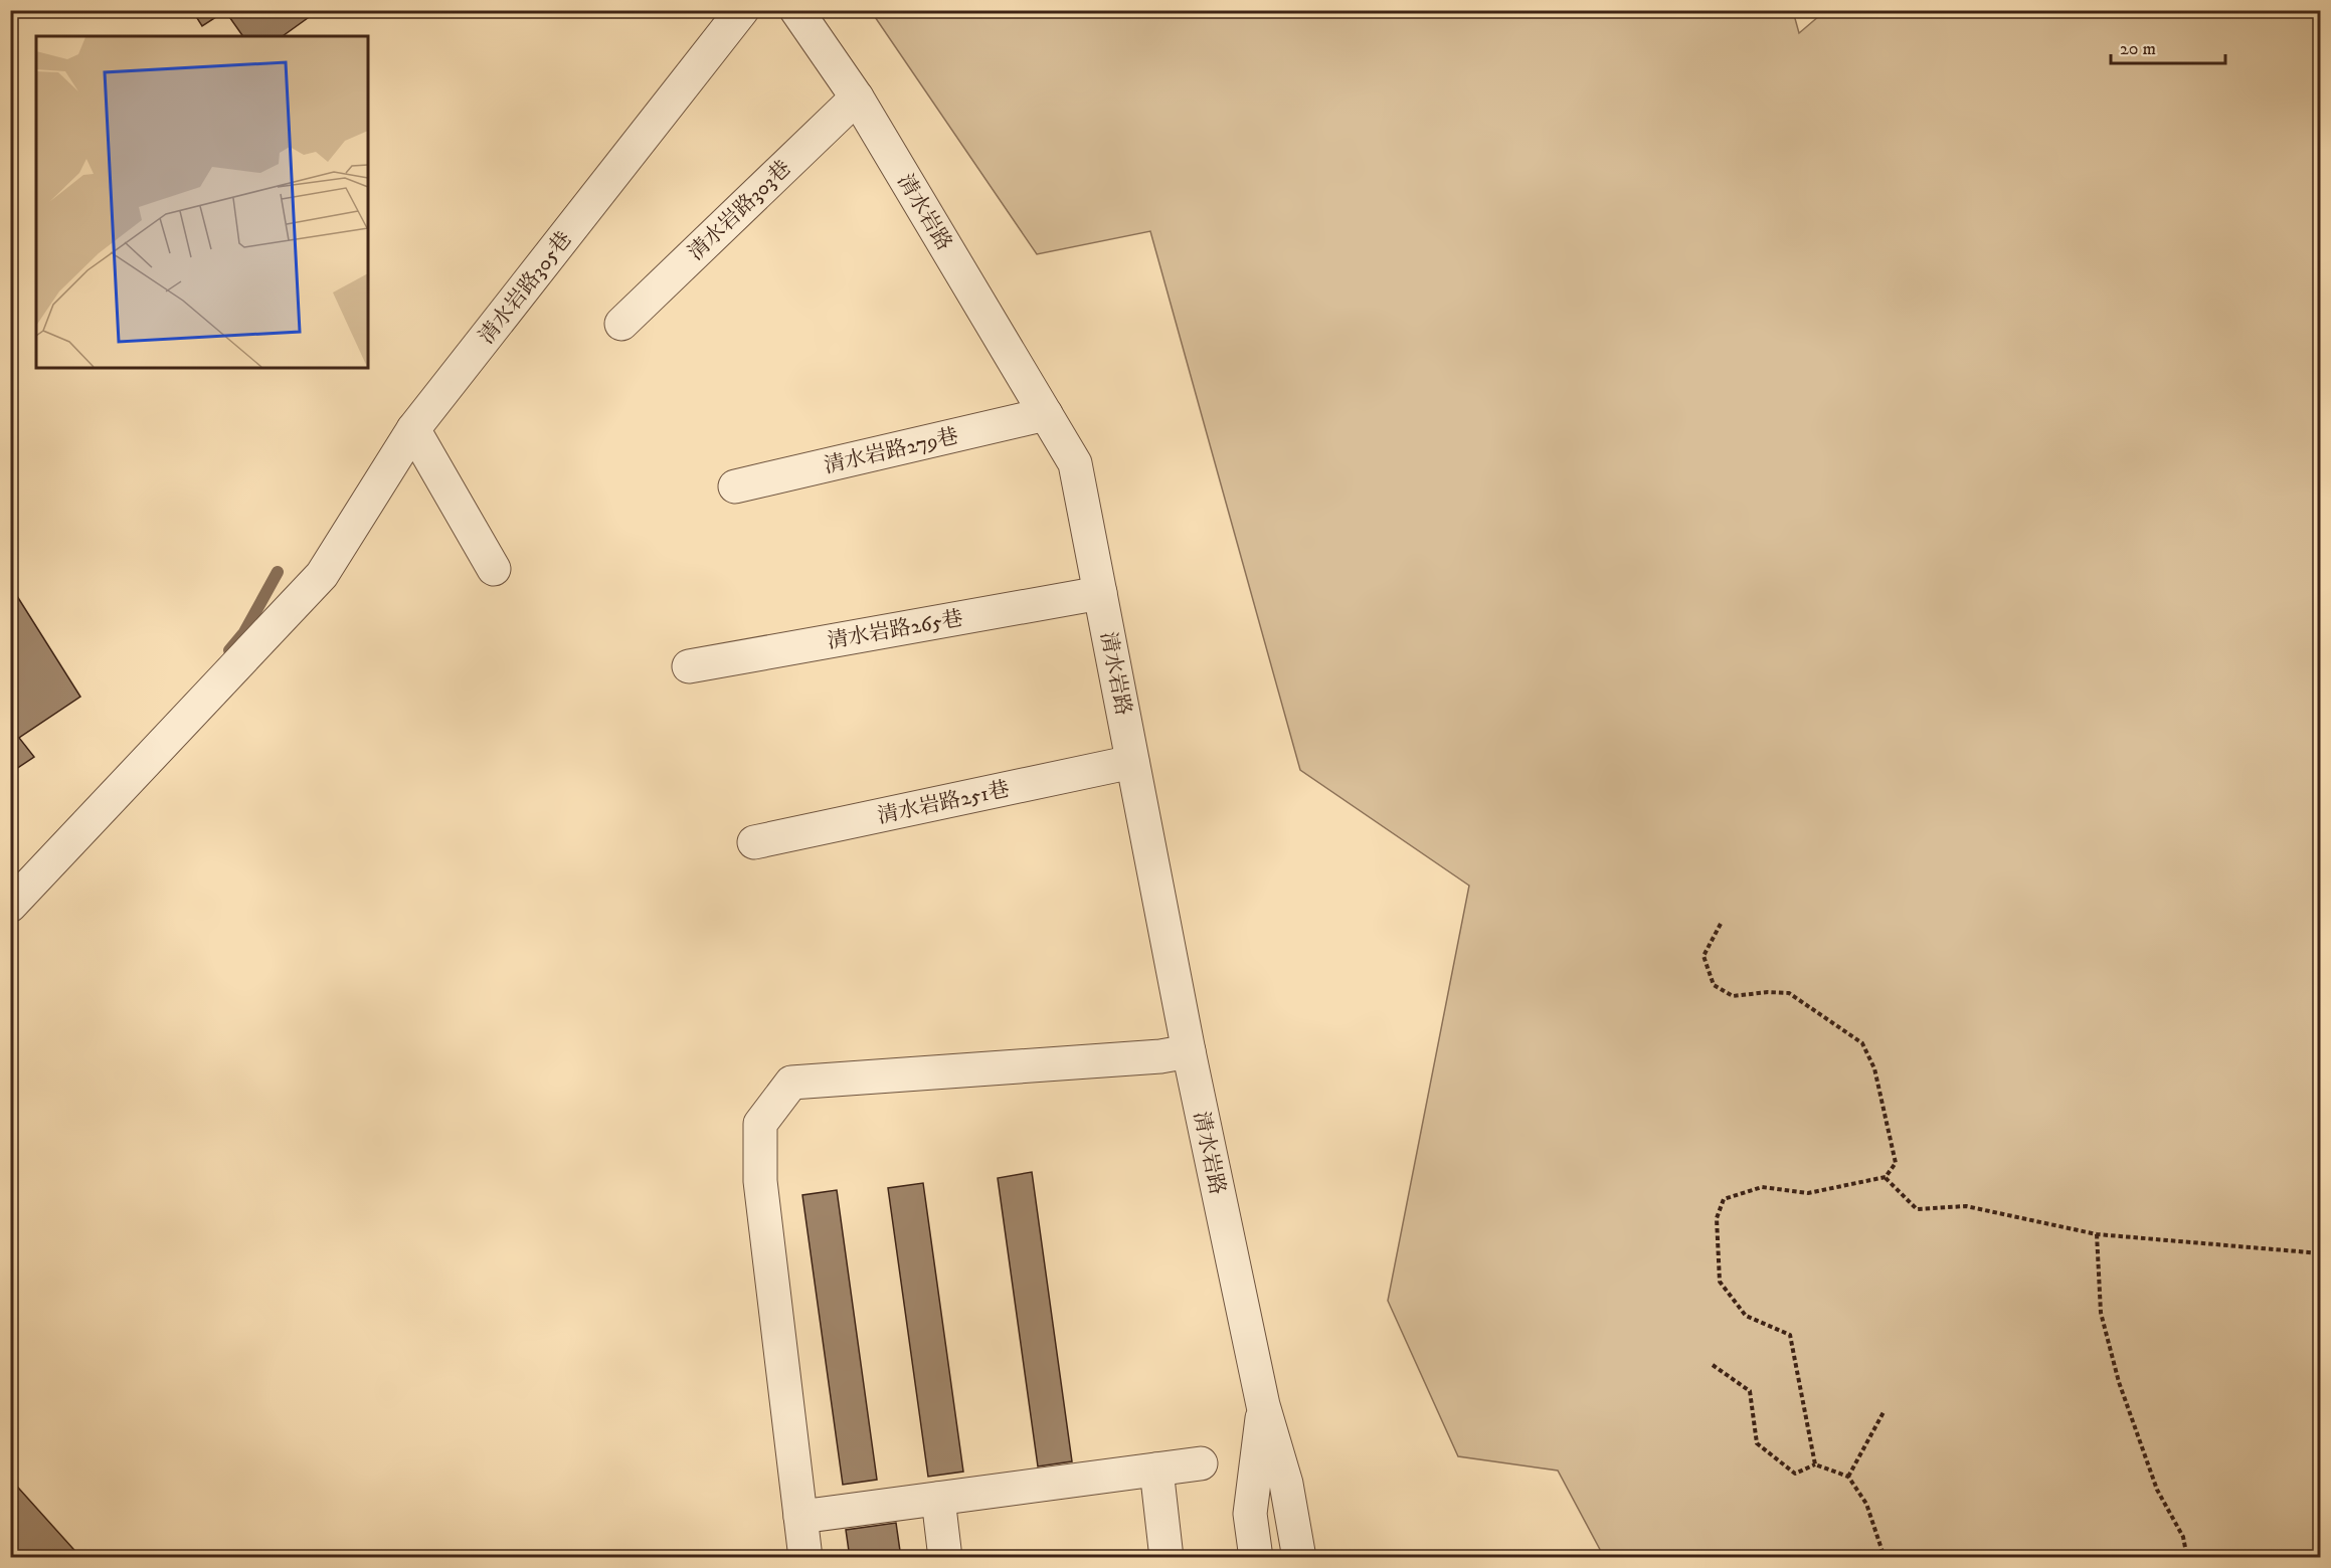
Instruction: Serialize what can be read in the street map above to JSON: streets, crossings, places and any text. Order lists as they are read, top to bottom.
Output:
{
  "streets": {
    "street": [
      "清水岩路303巷",
      "清水岩路",
      "清水岩路305巷",
      "清水岩路279巷",
      "清水岩路265巷",
      "清水岩路251巷"
    ]
  },
  "crossings": [
    ["清水岩路303巷", "清水岩路"],
    ["清水岩路", "清水岩路279巷"],
    ["清水岩路", "清水岩路265巷"],
    ["清水岩路", "清水岩路251巷"]
  ],
  "scale_bar": "20 m"
}
